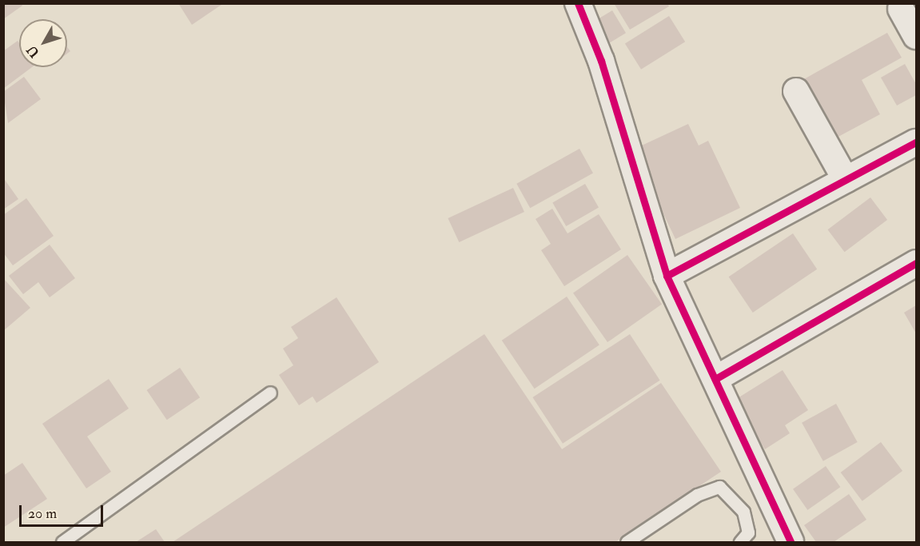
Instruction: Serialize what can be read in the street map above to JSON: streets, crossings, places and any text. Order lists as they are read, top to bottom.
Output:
{
  "scale_bar": "20 m",
  "north": "bottom left"
}
